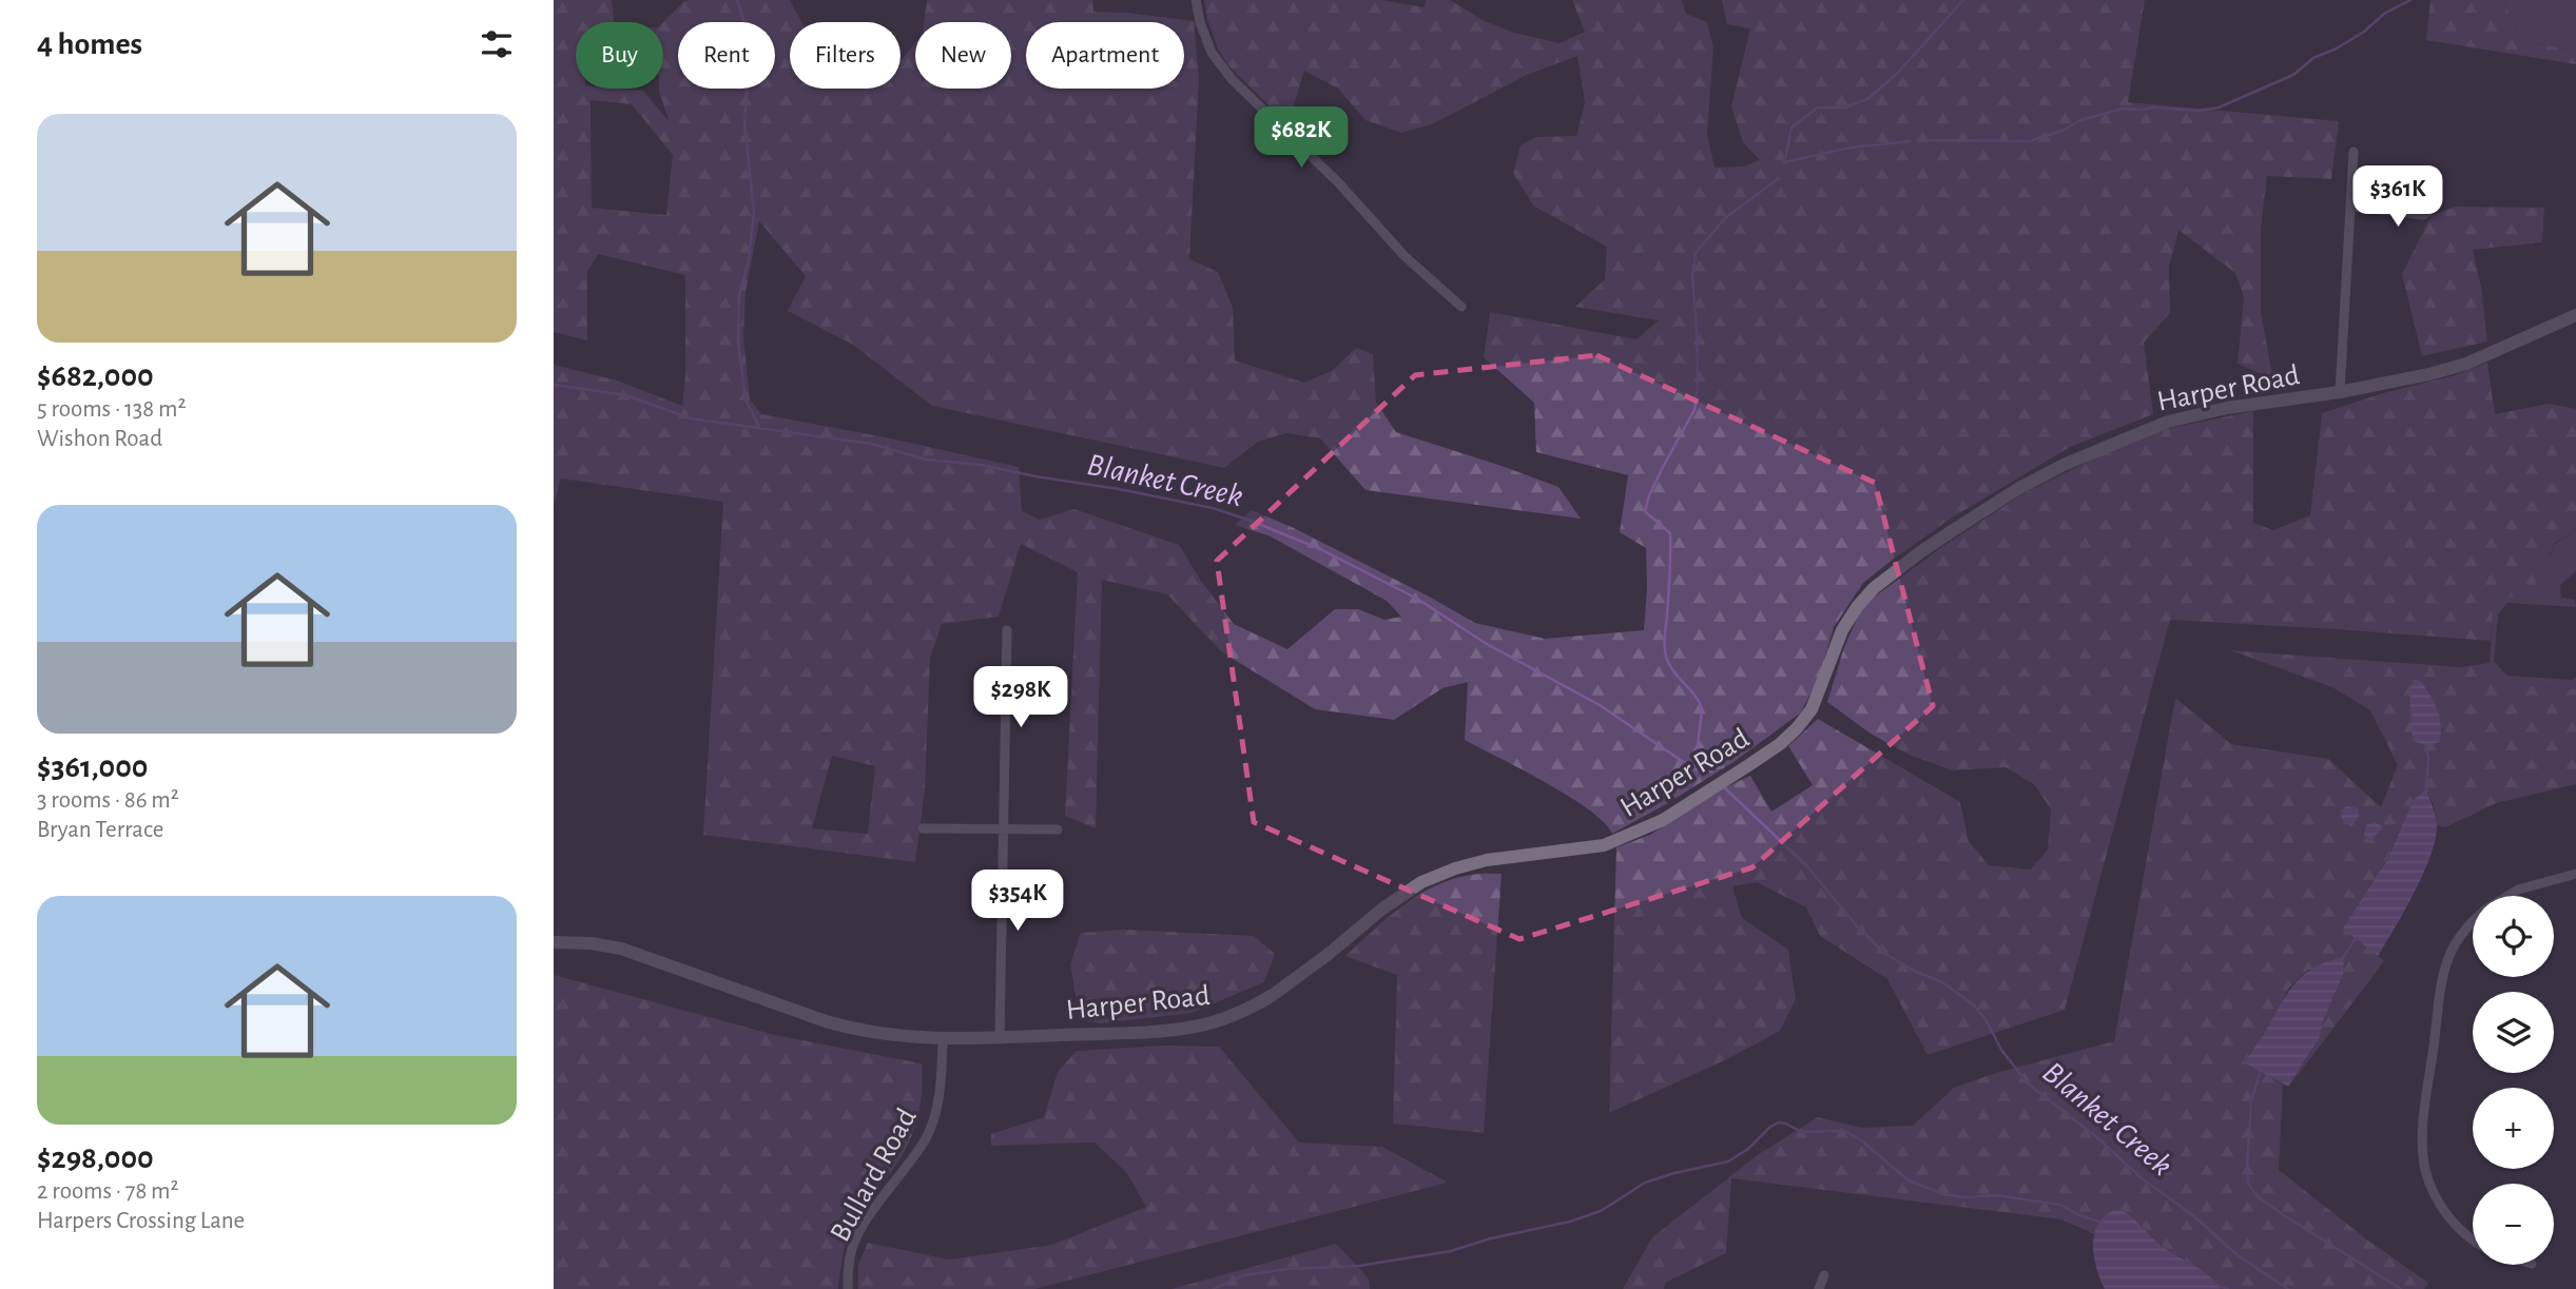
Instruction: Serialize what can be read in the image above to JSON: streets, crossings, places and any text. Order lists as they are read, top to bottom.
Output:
{
  "streets": {
    "street": ["Harper Road", "Bullard Road"]
  },
  "crossings": [
    ["Harper Road", "Bullard Road"]
  ],
  "water": ["Blanket Creek"],
  "page": {
    "heading": "4 homes",
    "chip": [
      "Buy",
      "Rent",
      "Filters",
      "New",
      "Apartment"
    ],
    "list": [
      {
        "name": "$682,000",
        "note": "5 rooms · 138 m² · Wishon Road"
      },
      {
        "name": "$361,000",
        "note": "3 rooms · 86 m² · Bryan Terrace"
      },
      {
        "name": "$298,000",
        "note": "2 rooms · 78 m² · Harpers Crossing Lane"
      }
    ],
    "price": [
      "$682K",
      "$361K",
      "$298K",
      "$354K"
    ],
    "map_buttons": ["+", "−"]
  }
}
